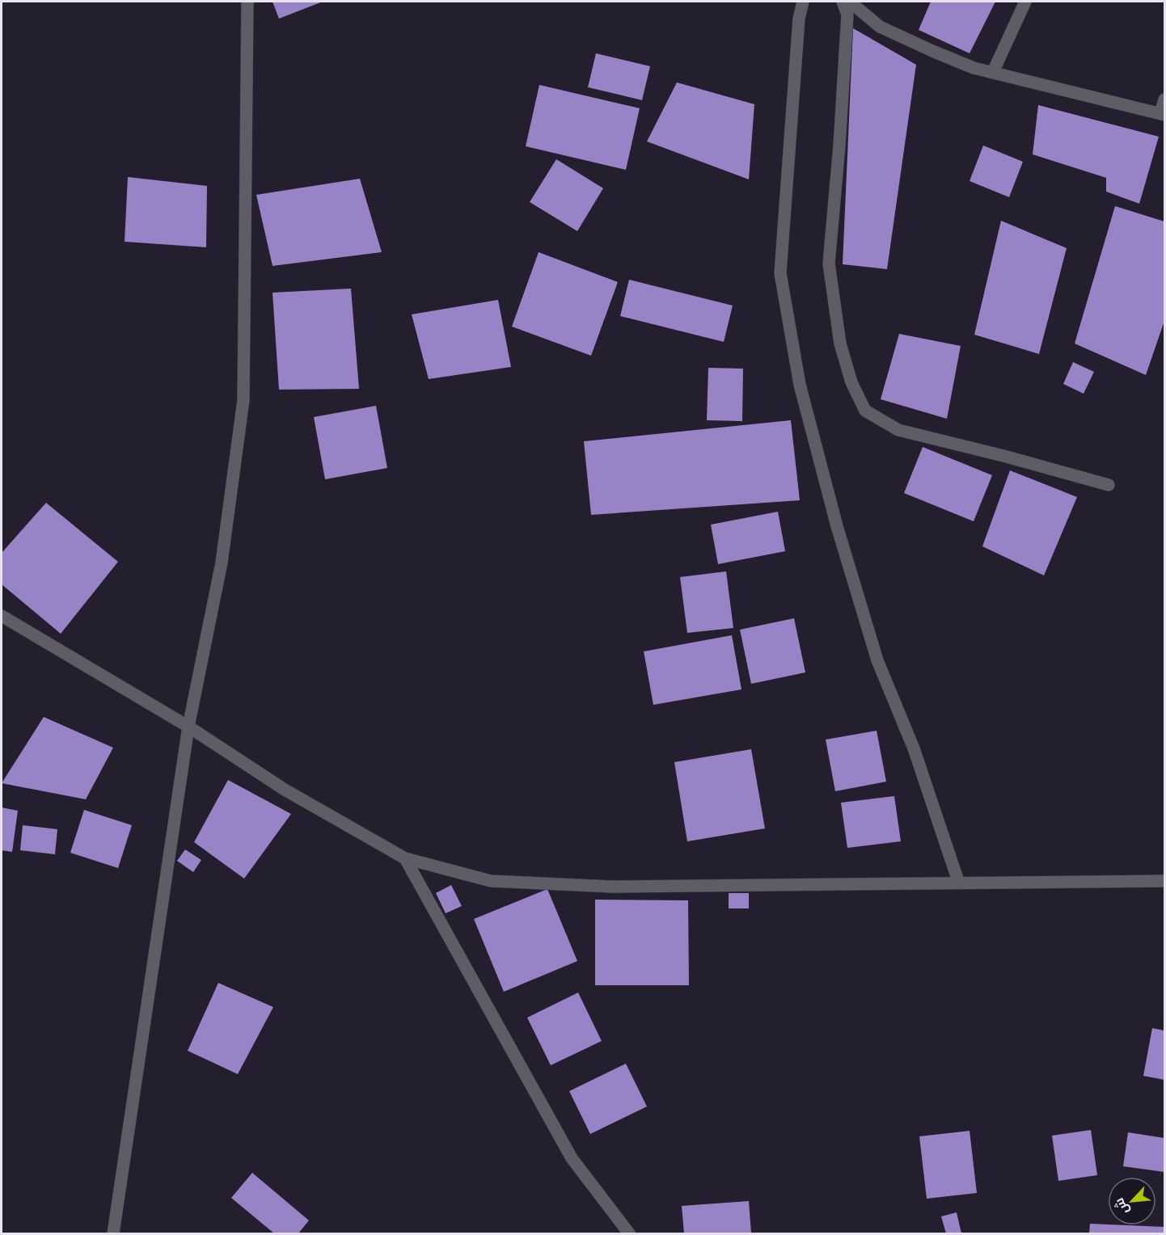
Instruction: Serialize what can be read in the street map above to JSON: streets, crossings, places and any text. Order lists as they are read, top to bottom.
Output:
{
  "north": "bottom left"
}
